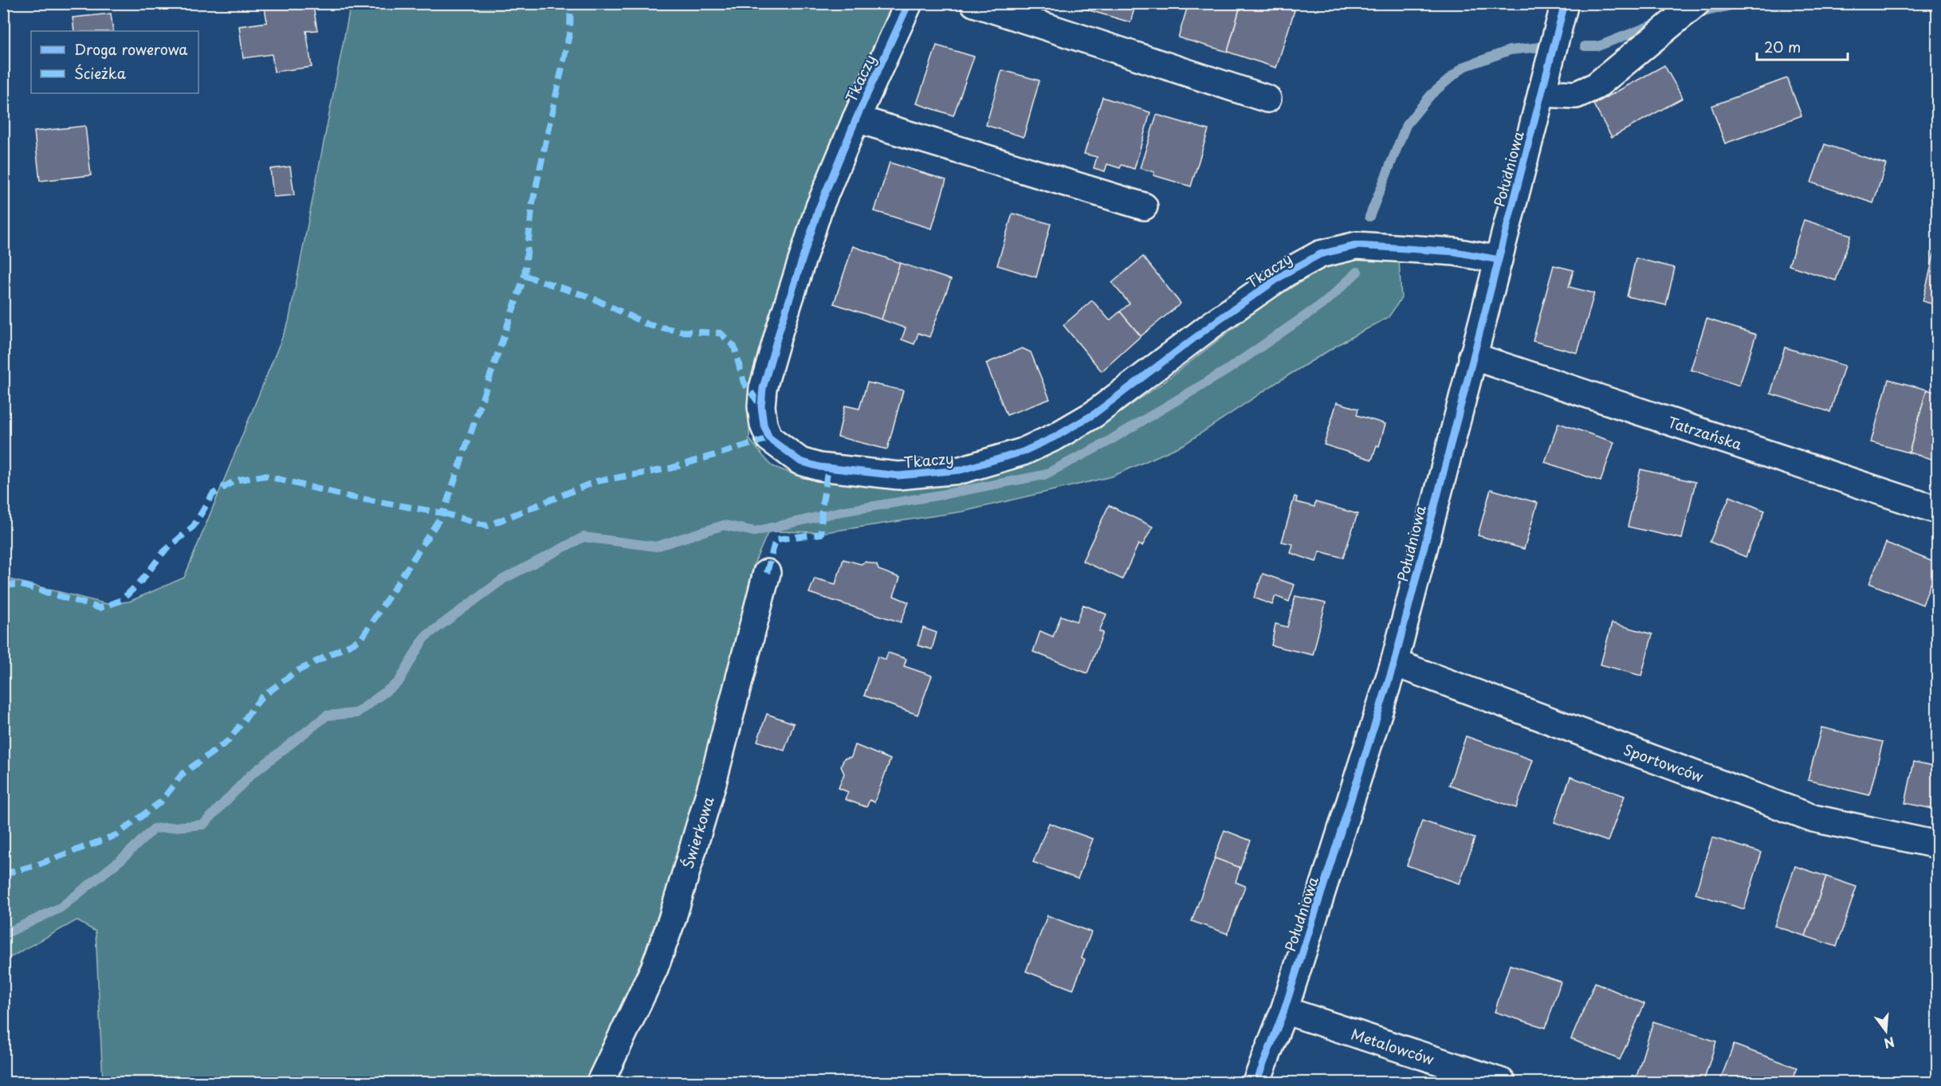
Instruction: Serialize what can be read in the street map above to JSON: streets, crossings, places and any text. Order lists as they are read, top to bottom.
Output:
{
  "streets": {
    "street": [
      "Tkaczy",
      "Południowa",
      "Tatrzańska",
      "Sportowców",
      "Świerkowa",
      "Metalowców"
    ]
  },
  "crossings": [
    ["Tkaczy", "Południowa"],
    ["Południowa", "Tatrzańska"],
    ["Południowa", "Sportowców"],
    ["Południowa", "Metalowców"]
  ],
  "legend": ["Droga rowerowa", "Ścieżka"],
  "scale_bar": "20 m",
  "north": "bottom"
}
